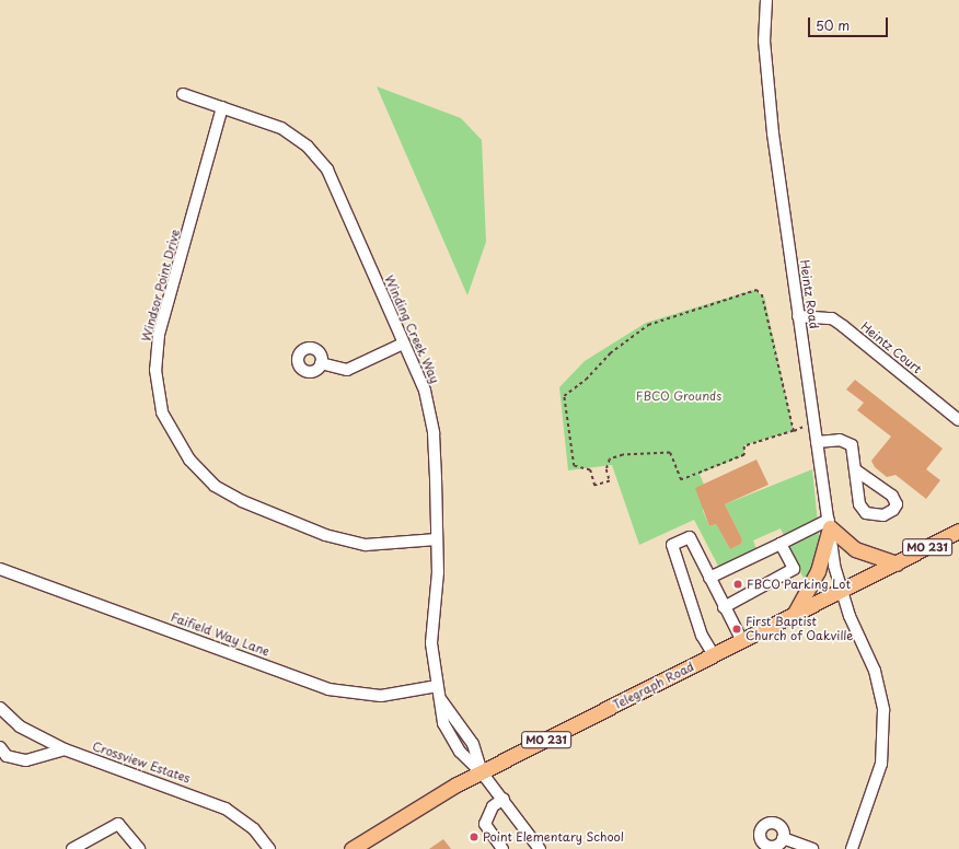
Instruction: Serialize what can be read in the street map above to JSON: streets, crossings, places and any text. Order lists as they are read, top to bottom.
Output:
{
  "streets": {
    "main road": ["MO 231", "Telegraph Road"],
    "street": [
      "Windsor Point Drive",
      "Heintz Road",
      "Winding Creek Way",
      "Heintz Court",
      "Faifield Way Lane",
      "Crossview Estates"
    ]
  },
  "crossings": [
    ["Windsor Point Drive", "Winding Creek Way"],
    ["Heintz Road", "Heintz Court"],
    ["Heintz Road", "Telegraph Road"],
    ["Winding Creek Way", "Faifield Way Lane"],
    ["Winding Creek Way", "Telegraph Road"]
  ],
  "parks": ["FBCO Grounds"],
  "places": ["FBCO Parking Lot", "First Baptist Church of Oakville", "Point Elementary School"],
  "scale_bar": "50 m"
}
